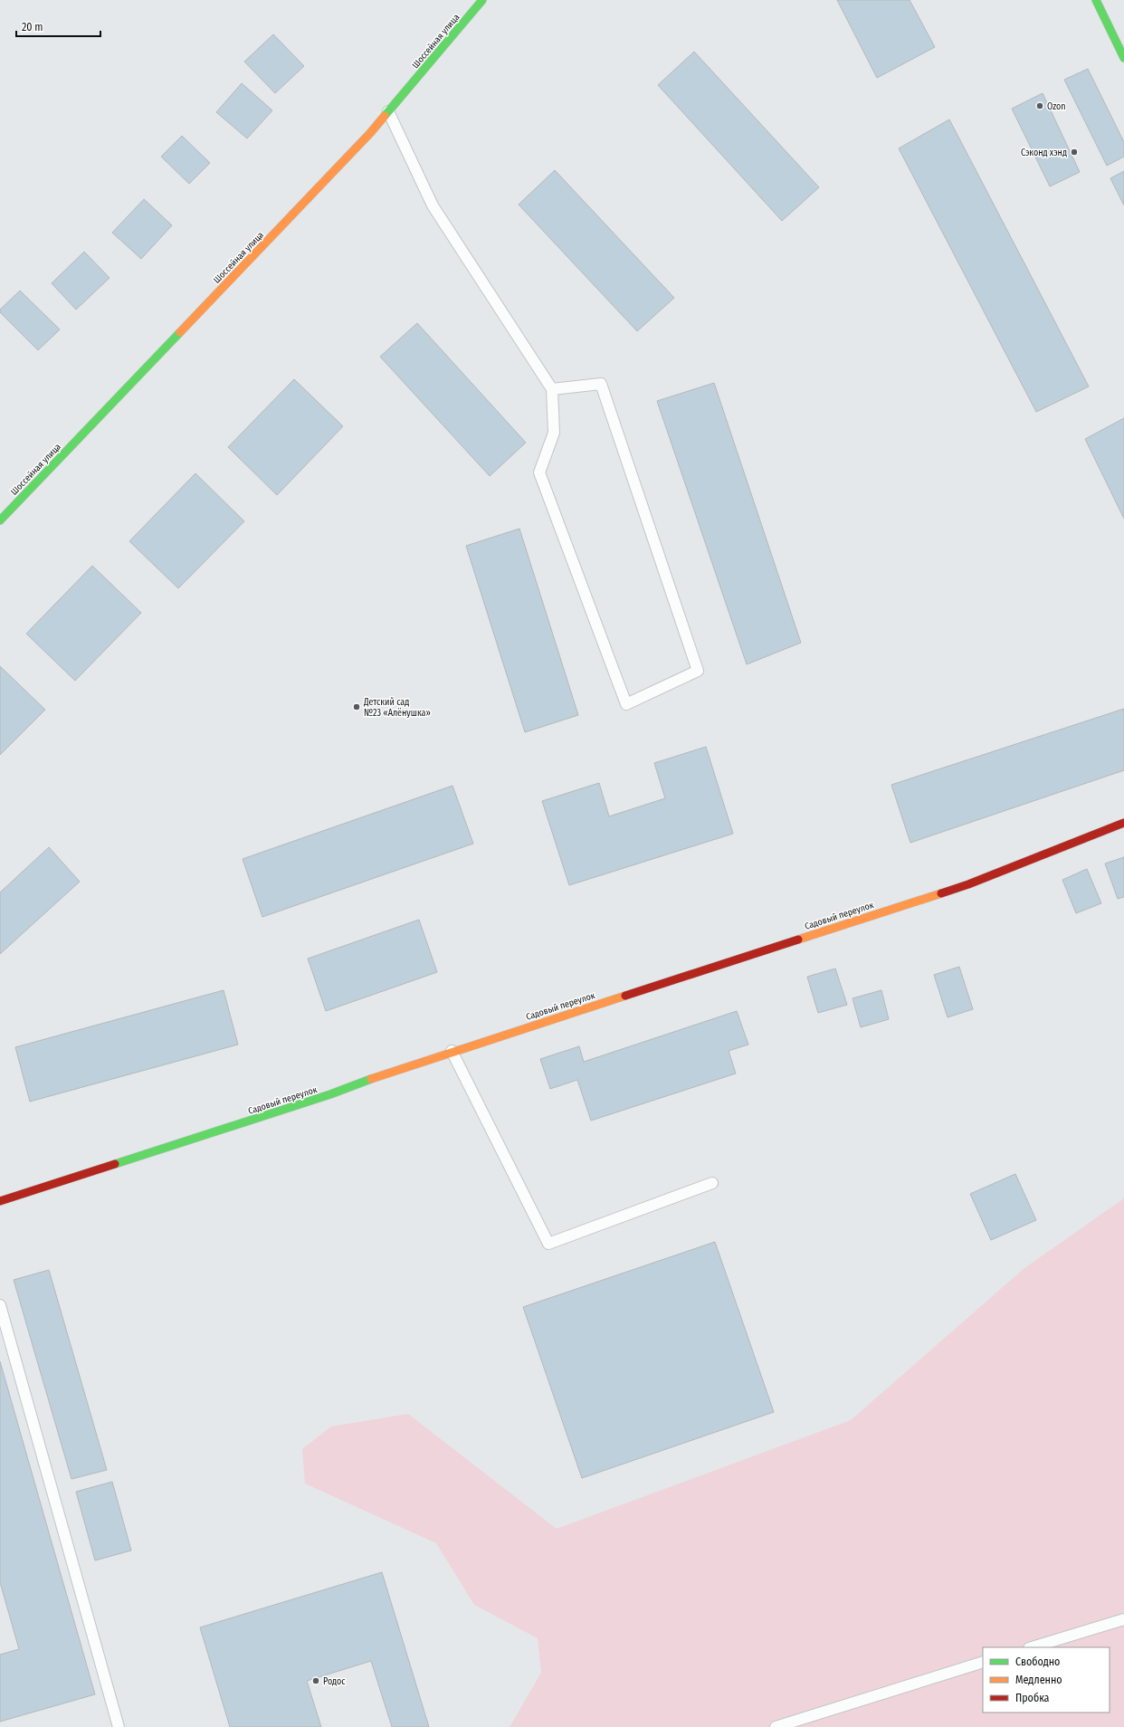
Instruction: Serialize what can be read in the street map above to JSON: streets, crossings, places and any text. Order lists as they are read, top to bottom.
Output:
{
  "streets": {
    "street": ["Шоссейная улица", "Садовый переулок"]
  },
  "places": [
    "Ozon",
    "Сэконд хэнд",
    "Детский сад №23 «Алёнушка»",
    "Родос"
  ],
  "legend": ["Свободно", "Медленно", "Пробка"],
  "scale_bar": "20 m"
}
